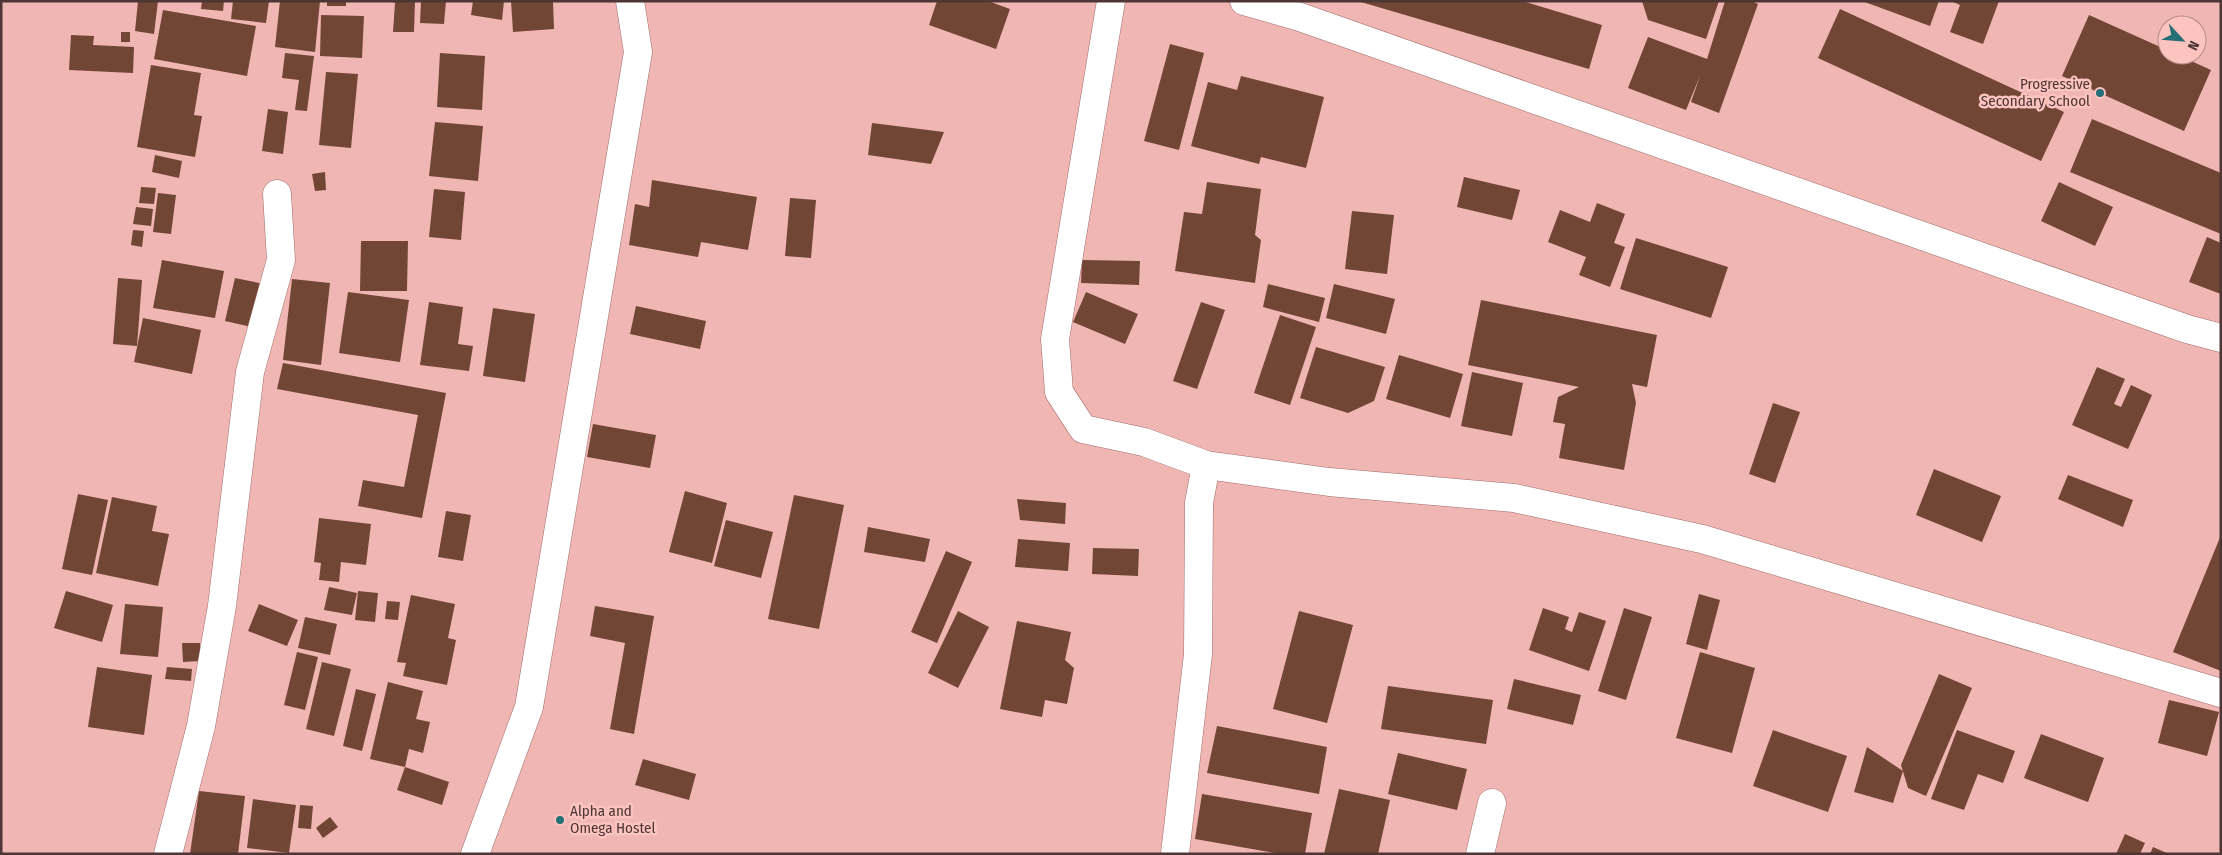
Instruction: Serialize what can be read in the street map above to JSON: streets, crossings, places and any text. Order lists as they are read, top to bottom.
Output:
{
  "places": ["Progressive Secondary School", "Alpha and Omega Hostel"],
  "north": "bottom right"
}
